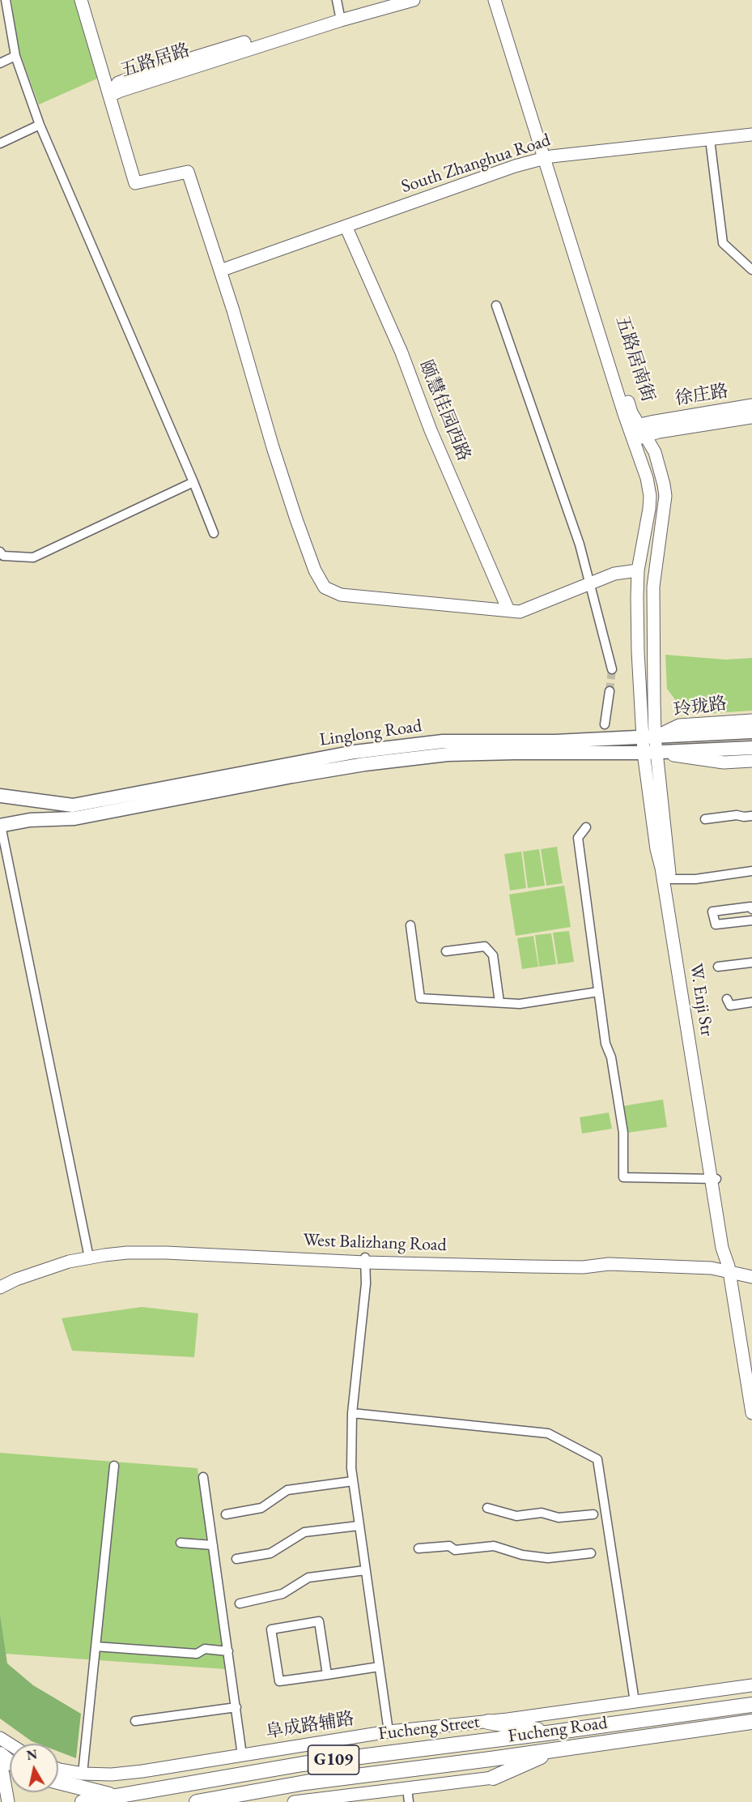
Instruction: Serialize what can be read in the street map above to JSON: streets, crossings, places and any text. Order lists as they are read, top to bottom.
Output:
{
  "streets": {
    "highway": ["Fucheng Street", "Fucheng Road", "G109"],
    "main road": ["Linglong Road"],
    "street": [
      "五路居路",
      "South Zhanghua Road",
      "五路居南街",
      "徐庄路",
      "颐慧佳园西路",
      "玲珑路",
      "W. Enji Str",
      "West Balizhang Road",
      "阜成路辅路"
    ]
  },
  "crossings": [
    ["South Zhanghua Road", "五路居南街"],
    ["五路居南街", "徐庄路"],
    ["五路居南街", "玲珑路"],
    ["五路居南街", "Linglong Road"],
    ["五路居南街", "W. Enji Str"],
    ["玲珑路", "Linglong Road"],
    ["玲珑路", "W. Enji Str"],
    ["Linglong Road", "W. Enji Str"],
    ["W. Enji Str", "West Balizhang Road"]
  ],
  "north": "top"
}
